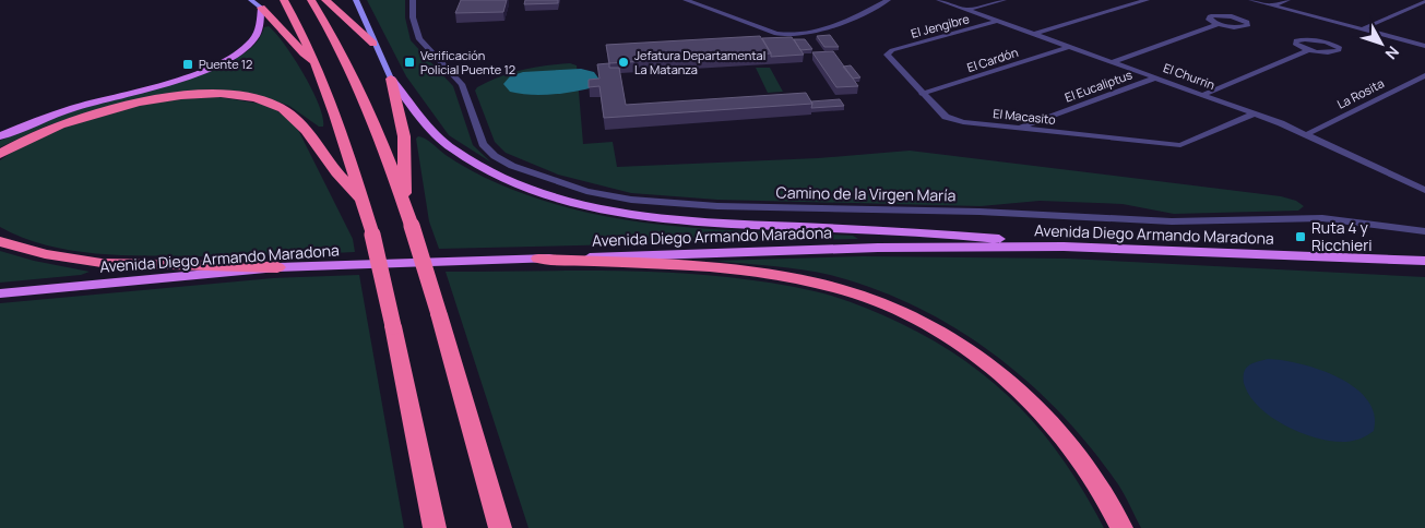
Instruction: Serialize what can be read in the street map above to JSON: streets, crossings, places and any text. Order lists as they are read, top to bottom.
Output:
{
  "streets": {
    "main road": ["Avenida Diego Armando Maradona"],
    "street": [
      "El Jengibre",
      "El Cardón",
      "El Churrin",
      "El Eucaliptus",
      "La Rosita",
      "El Macasito",
      "Camino de la Virgen María"
    ]
  },
  "crossings": [
    ["El Jengibre", "El Churrin"],
    ["El Jengibre", "El Macasito"],
    ["El Cardón", "El Churrin"],
    ["El Cardón", "El Macasito"],
    ["El Churrin", "El Eucaliptus"],
    ["El Churrin", "La Rosita"],
    ["El Churrin", "El Macasito"],
    ["El Eucaliptus", "El Macasito"]
  ],
  "places": {
    "transit": ["Verificación Policial Puente 12", "Puente 12", "Ruta 4 y Ricchieri"],
    "other": ["Jefatura Departamental La Matanza"]
  },
  "north": "bottom right"
}
